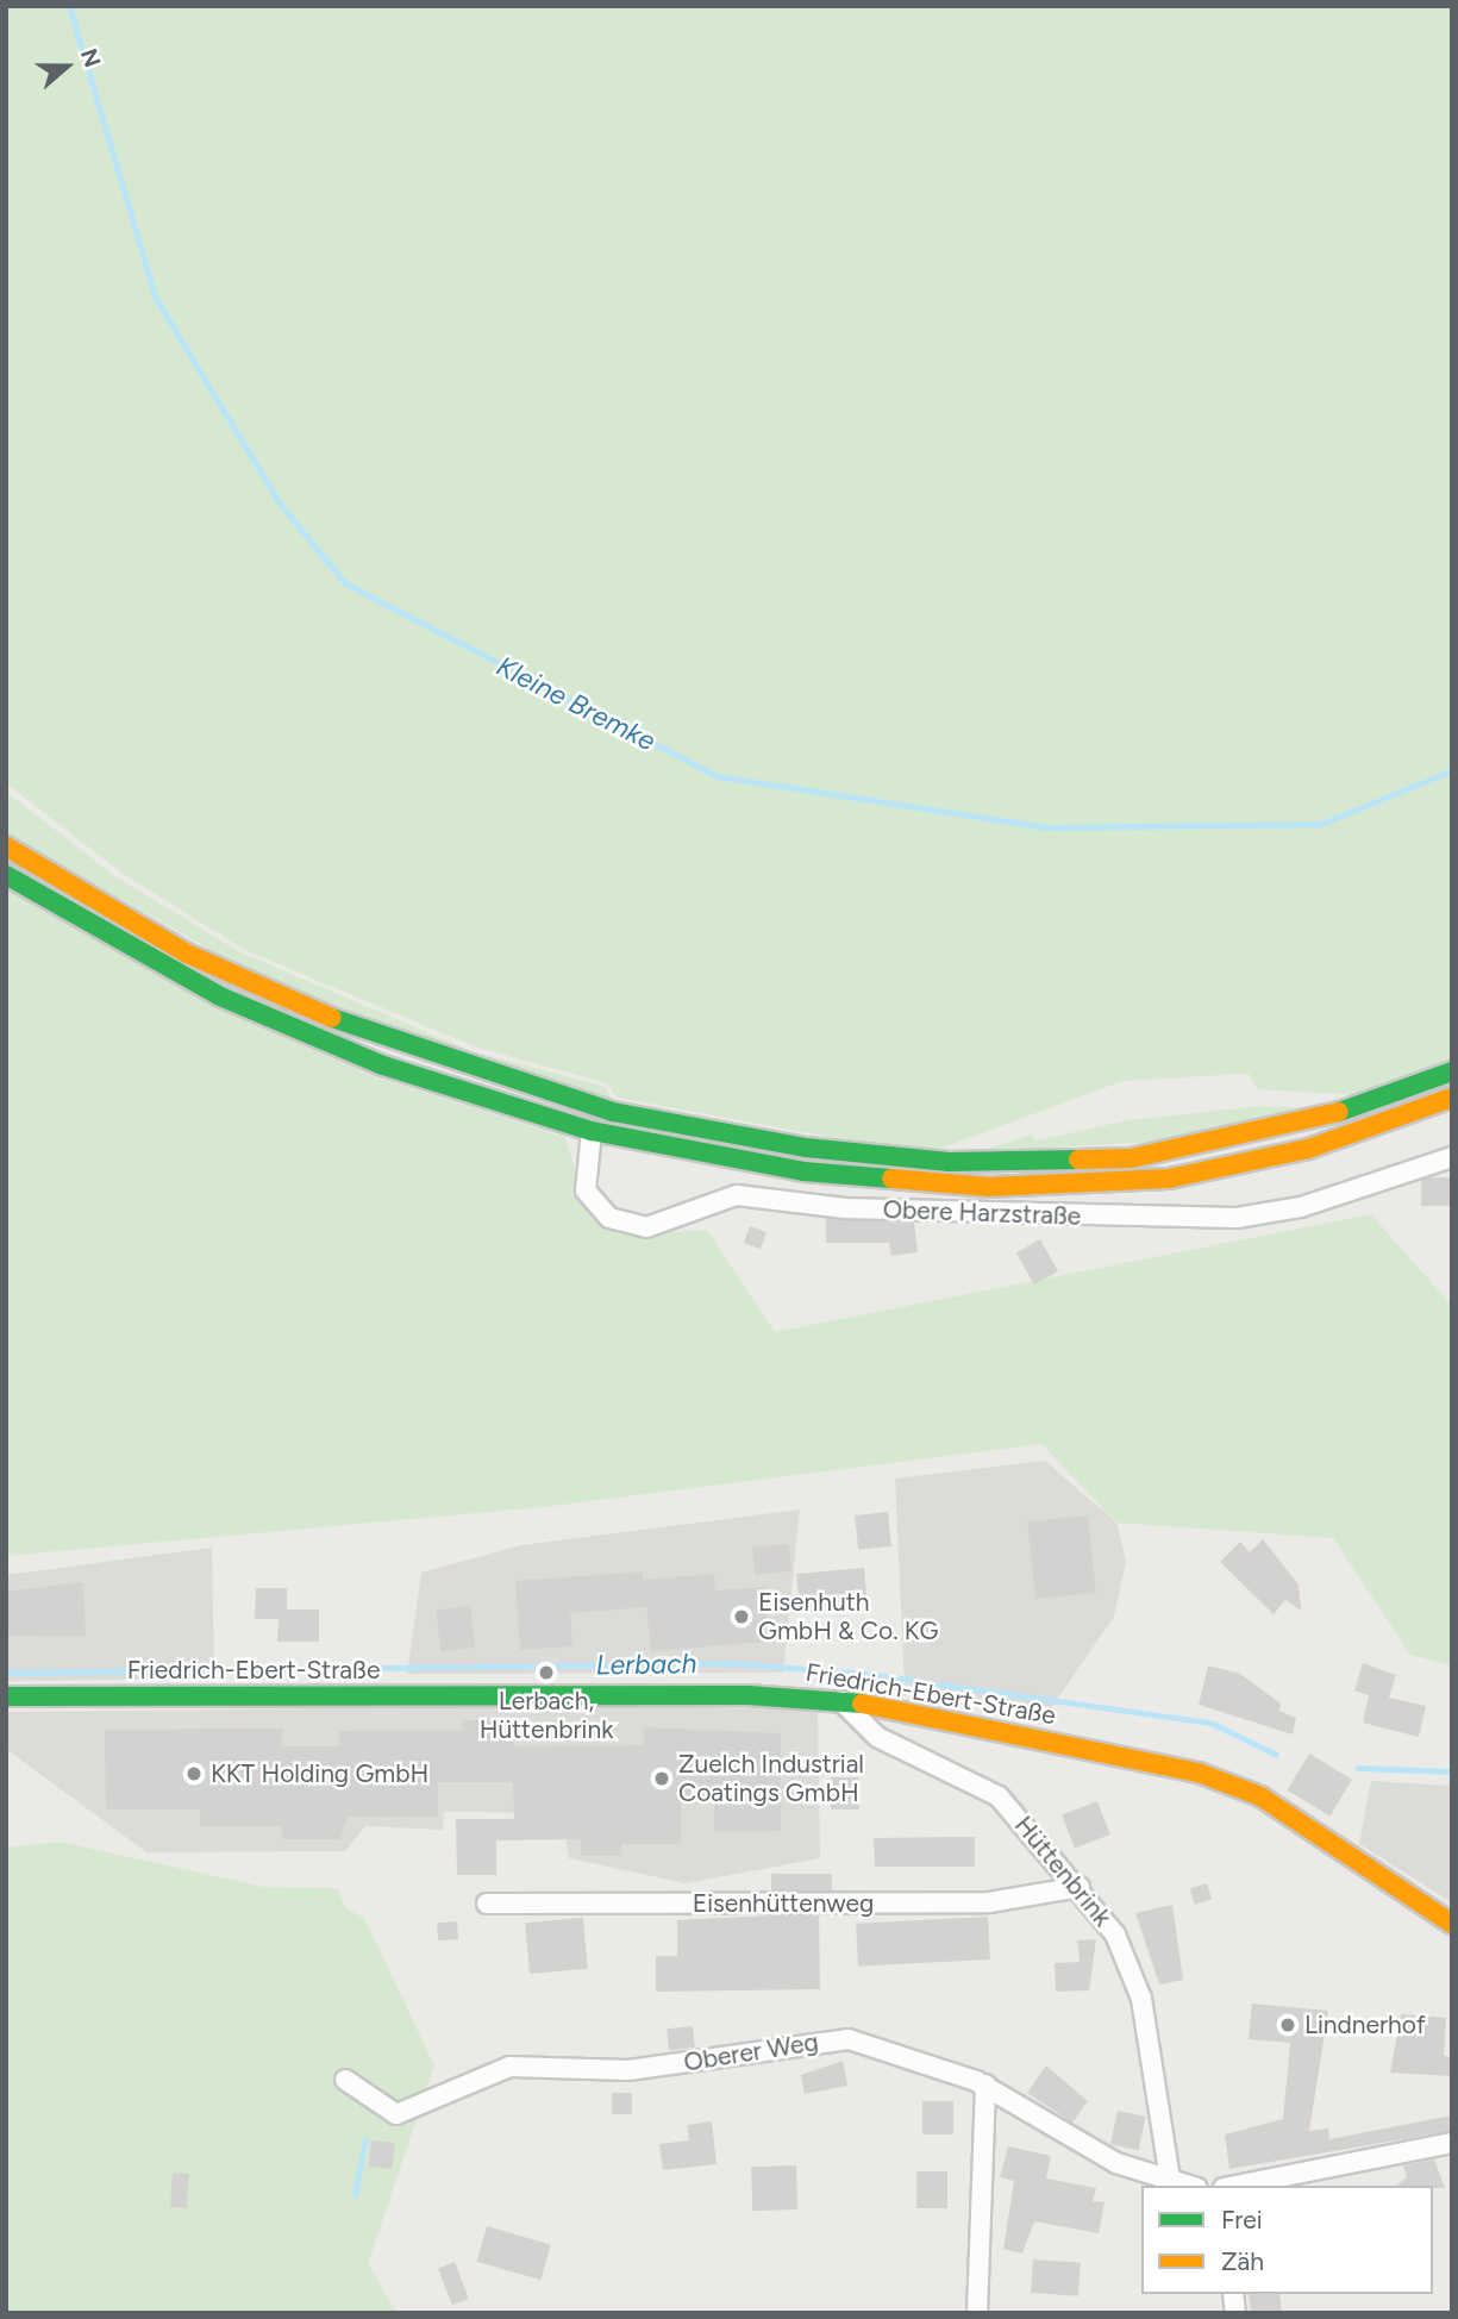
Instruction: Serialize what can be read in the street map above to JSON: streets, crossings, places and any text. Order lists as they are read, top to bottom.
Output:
{
  "streets": {
    "main road": ["Friedrich-Ebert-Straße"],
    "street": [
      "Obere Harzstraße",
      "Hüttenbrink",
      "Eisenhüttenweg",
      "Oberer Weg"
    ]
  },
  "crossings": [
    ["Friedrich-Ebert-Straße", "Hüttenbrink"],
    ["Hüttenbrink", "Eisenhüttenweg"],
    ["Hüttenbrink", "Oberer Weg"]
  ],
  "water": ["Kleine Bremke", "Lerbach"],
  "places": [
    "Eisenhuth GmbH & Co. KG",
    "Lerbach, Hüttenbrink",
    "KKT Holding GmbH",
    "Zuelch Industrial Coatings GmbH",
    "Lindnerhof"
  ],
  "legend": ["Frei", "Zäh"],
  "north": "right"
}
